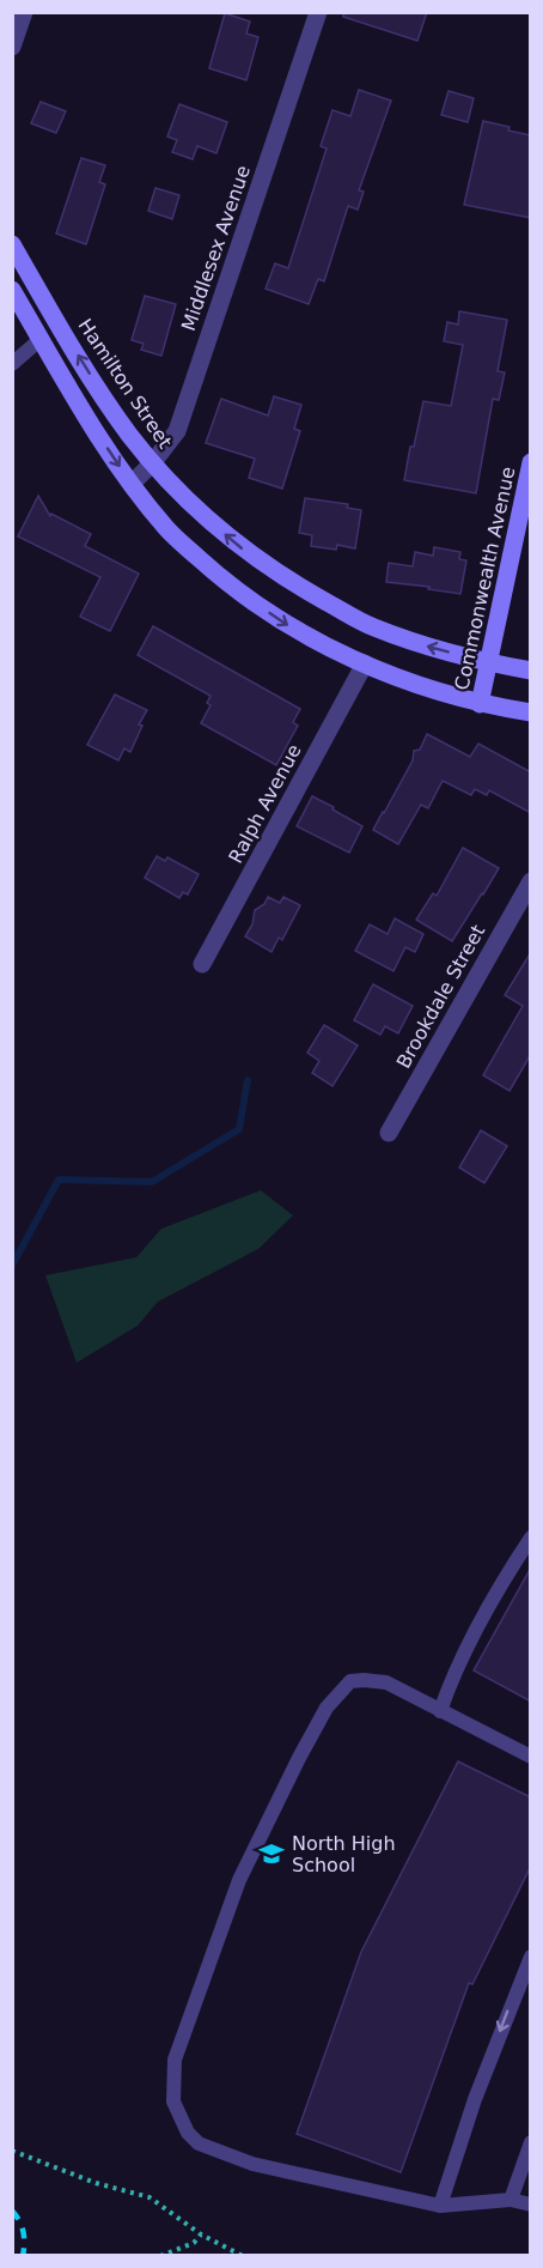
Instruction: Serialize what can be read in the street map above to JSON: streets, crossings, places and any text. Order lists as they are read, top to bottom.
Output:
{
  "streets": {
    "main road": ["Hamilton Street", "Commonwealth Avenue"],
    "street": ["Middlesex Avenue", "Ralph Avenue", "Brookdale Street"]
  },
  "crossings": [
    ["Middlesex Avenue", "Hamilton Street"],
    ["Hamilton Street", "Commonwealth Avenue"]
  ],
  "places": {
    "school or university": ["North High School"]
  }
}
